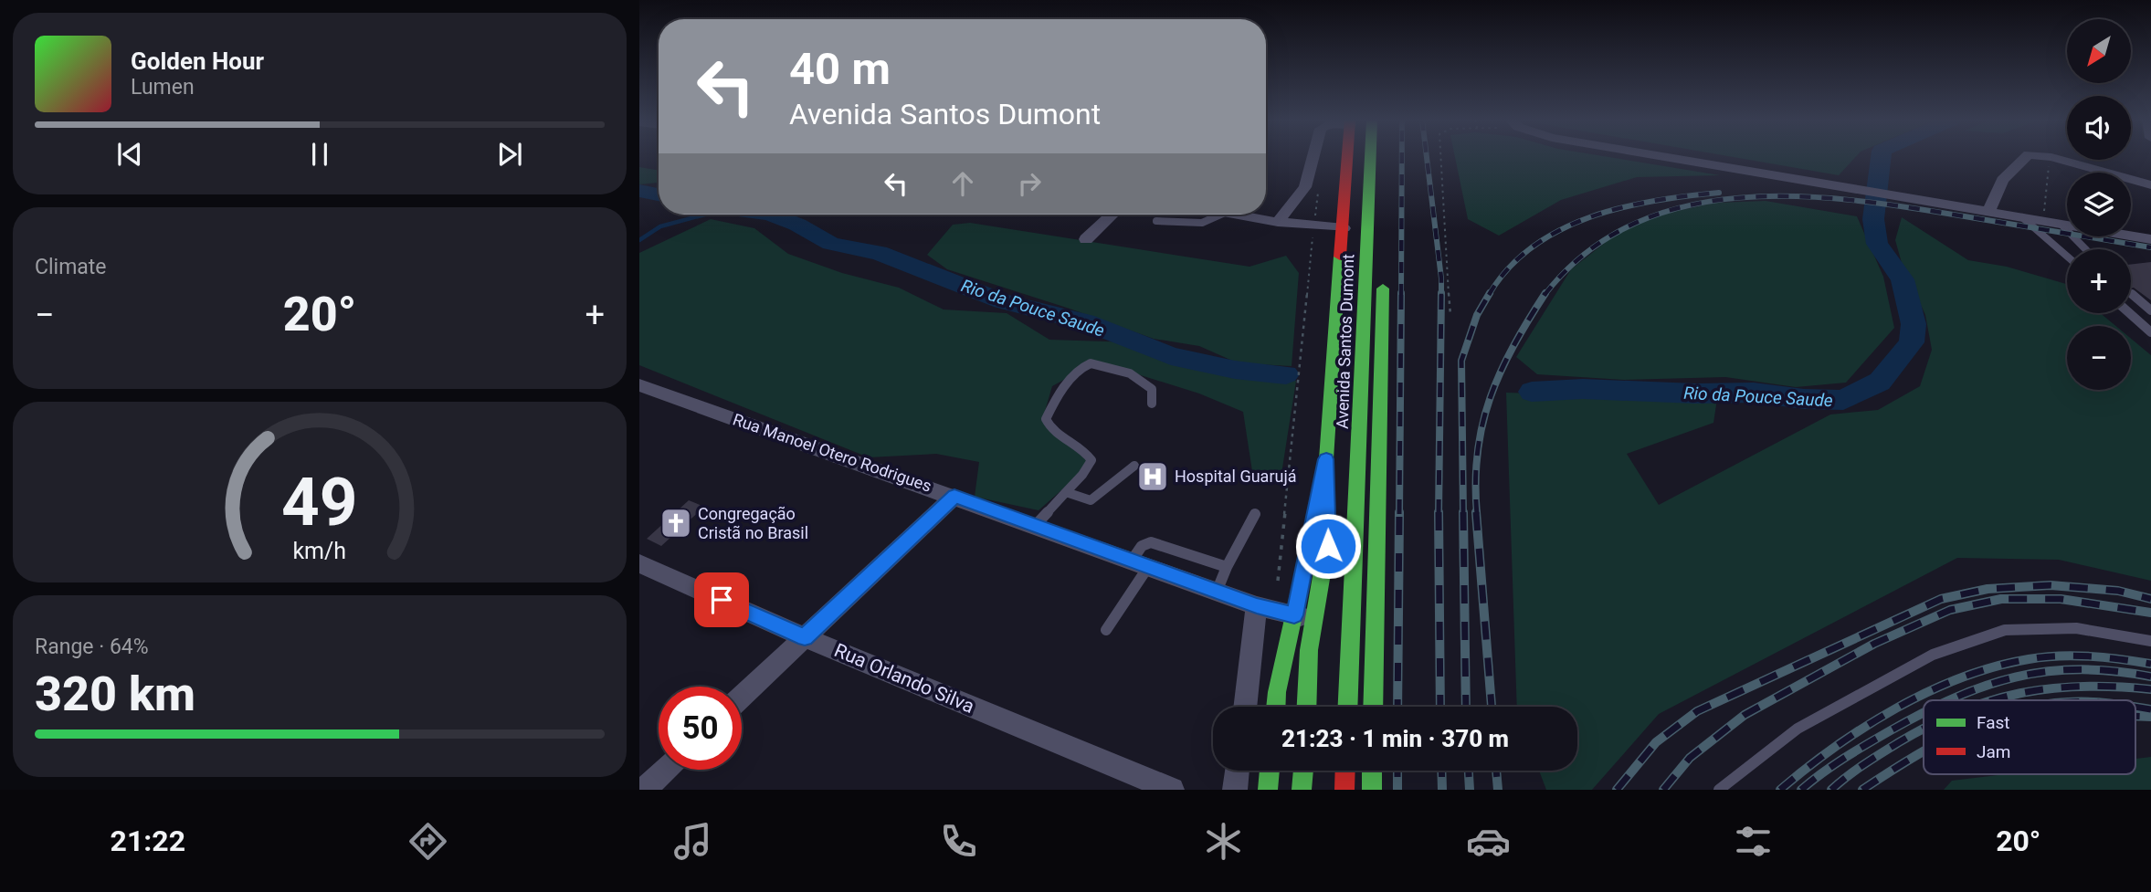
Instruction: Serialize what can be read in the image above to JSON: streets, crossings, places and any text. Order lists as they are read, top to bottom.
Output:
{
  "streets": {
    "main road": ["Avenida Santos Dumont"],
    "street": ["Rua Manoel Otero Rodrigues", "Rua Orlando Silva"]
  },
  "crossings": [
    ["Avenida Santos Dumont", "Rua Manoel Otero Rodrigues"]
  ],
  "water": ["Rio da Pouce Saude"],
  "places": {
    "hospital": ["Hospital Guarujá"],
    "church": ["Congregação Cristã no Brasil"]
  },
  "legend": ["Fast", "Jam"],
  "north": "bottom left",
  "page": {
    "map_buttons": ["+", "−"],
    "turn": ["40 m", "Avenida Santos Dumont"],
    "song": ["Golden Hour", "Lumen"],
    "tile": [
      "Climate",
      ["Range · 64%", "320 km"]
    ],
    "heat": ["−", "20°", "+"],
    "limit": "50",
    "trip": "21:23 · 1 min · 370 m",
    "tabs": ["21:22", "20°"],
    "gauge": ["49", "km/h"]
  }
}
